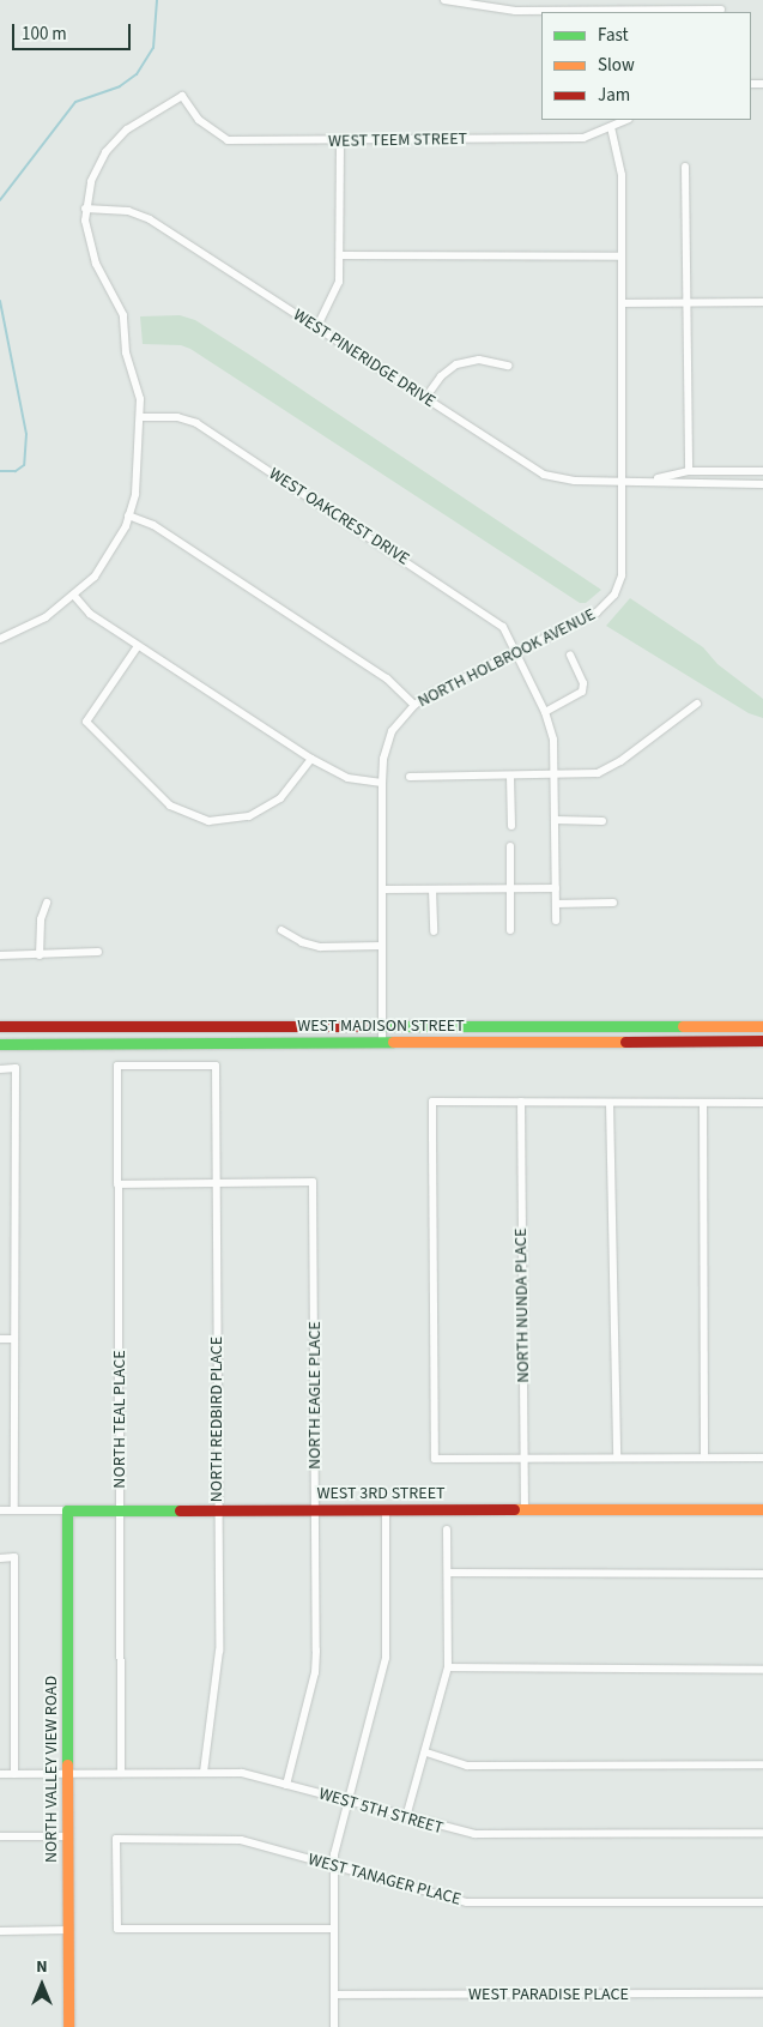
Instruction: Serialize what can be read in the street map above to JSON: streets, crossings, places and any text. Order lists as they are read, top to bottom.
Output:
{
  "streets": {
    "street": [
      "WEST TEEM STREET",
      "WEST PINERIDGE DRIVE",
      "WEST OAKCREST DRIVE",
      "NORTH HOLBROOK AVENUE",
      "WEST MADISON STREET",
      "NORTH NUNDA PLACE",
      "NORTH EAGLE PLACE",
      "NORTH TEAL PLACE",
      "NORTH REDBIRD PLACE",
      "WEST 3RD STREET",
      "NORTH VALLEY VIEW ROAD",
      "WEST 5TH STREET",
      "WEST TANAGER PLACE",
      "WEST PARADISE PLACE"
    ]
  },
  "crossings": [
    ["WEST TEEM STREET", "WEST PINERIDGE DRIVE"],
    ["WEST TEEM STREET", "NORTH HOLBROOK AVENUE"],
    ["WEST PINERIDGE DRIVE", "NORTH HOLBROOK AVENUE"],
    ["WEST OAKCREST DRIVE", "NORTH HOLBROOK AVENUE"],
    ["NORTH HOLBROOK AVENUE", "WEST MADISON STREET"],
    ["NORTH NUNDA PLACE", "WEST 3RD STREET"],
    ["NORTH EAGLE PLACE", "NORTH REDBIRD PLACE"],
    ["NORTH EAGLE PLACE", "WEST 3RD STREET"],
    ["NORTH EAGLE PLACE", "WEST 5TH STREET"],
    ["NORTH TEAL PLACE", "NORTH REDBIRD PLACE"],
    ["NORTH TEAL PLACE", "WEST 3RD STREET"],
    ["NORTH TEAL PLACE", "WEST 5TH STREET"],
    ["NORTH REDBIRD PLACE", "WEST 3RD STREET"],
    ["NORTH REDBIRD PLACE", "WEST 5TH STREET"],
    ["WEST 3RD STREET", "NORTH VALLEY VIEW ROAD"],
    ["NORTH VALLEY VIEW ROAD", "WEST 5TH STREET"]
  ],
  "legend": ["Fast", "Slow", "Jam"],
  "scale_bar": "100 m",
  "north": "top"
}
